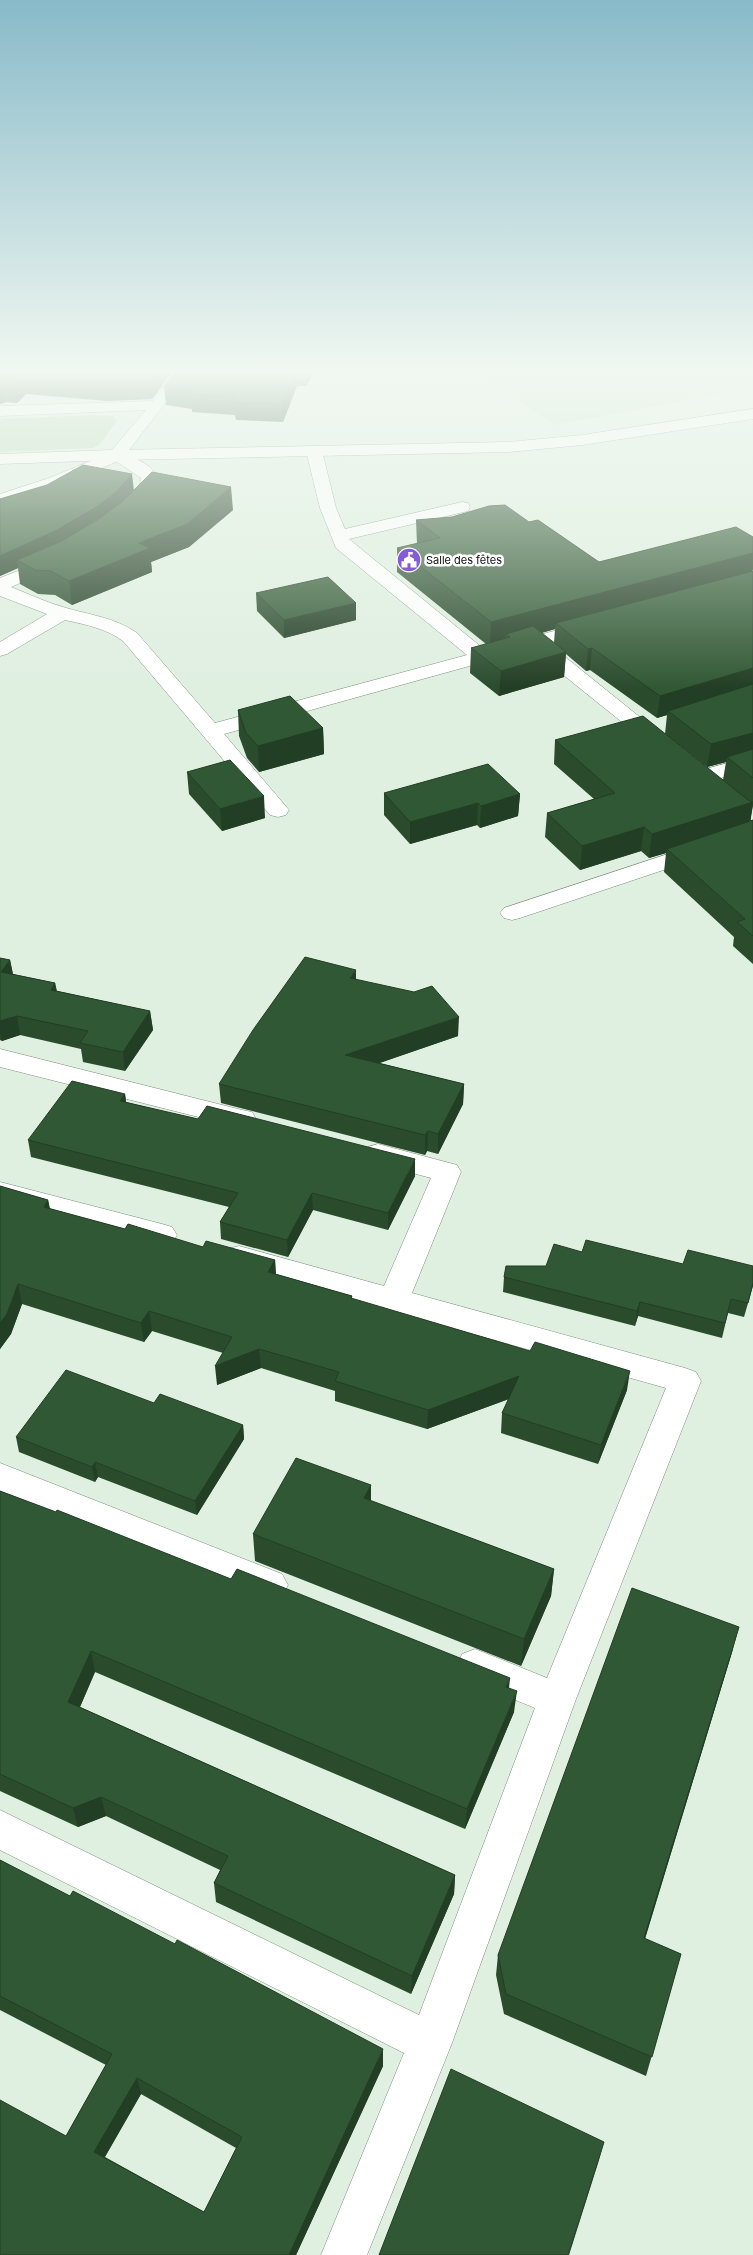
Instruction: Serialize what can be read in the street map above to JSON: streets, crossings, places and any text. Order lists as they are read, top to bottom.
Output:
{
  "places": {
    "public building": ["Salle des fêtes"]
  }
}
